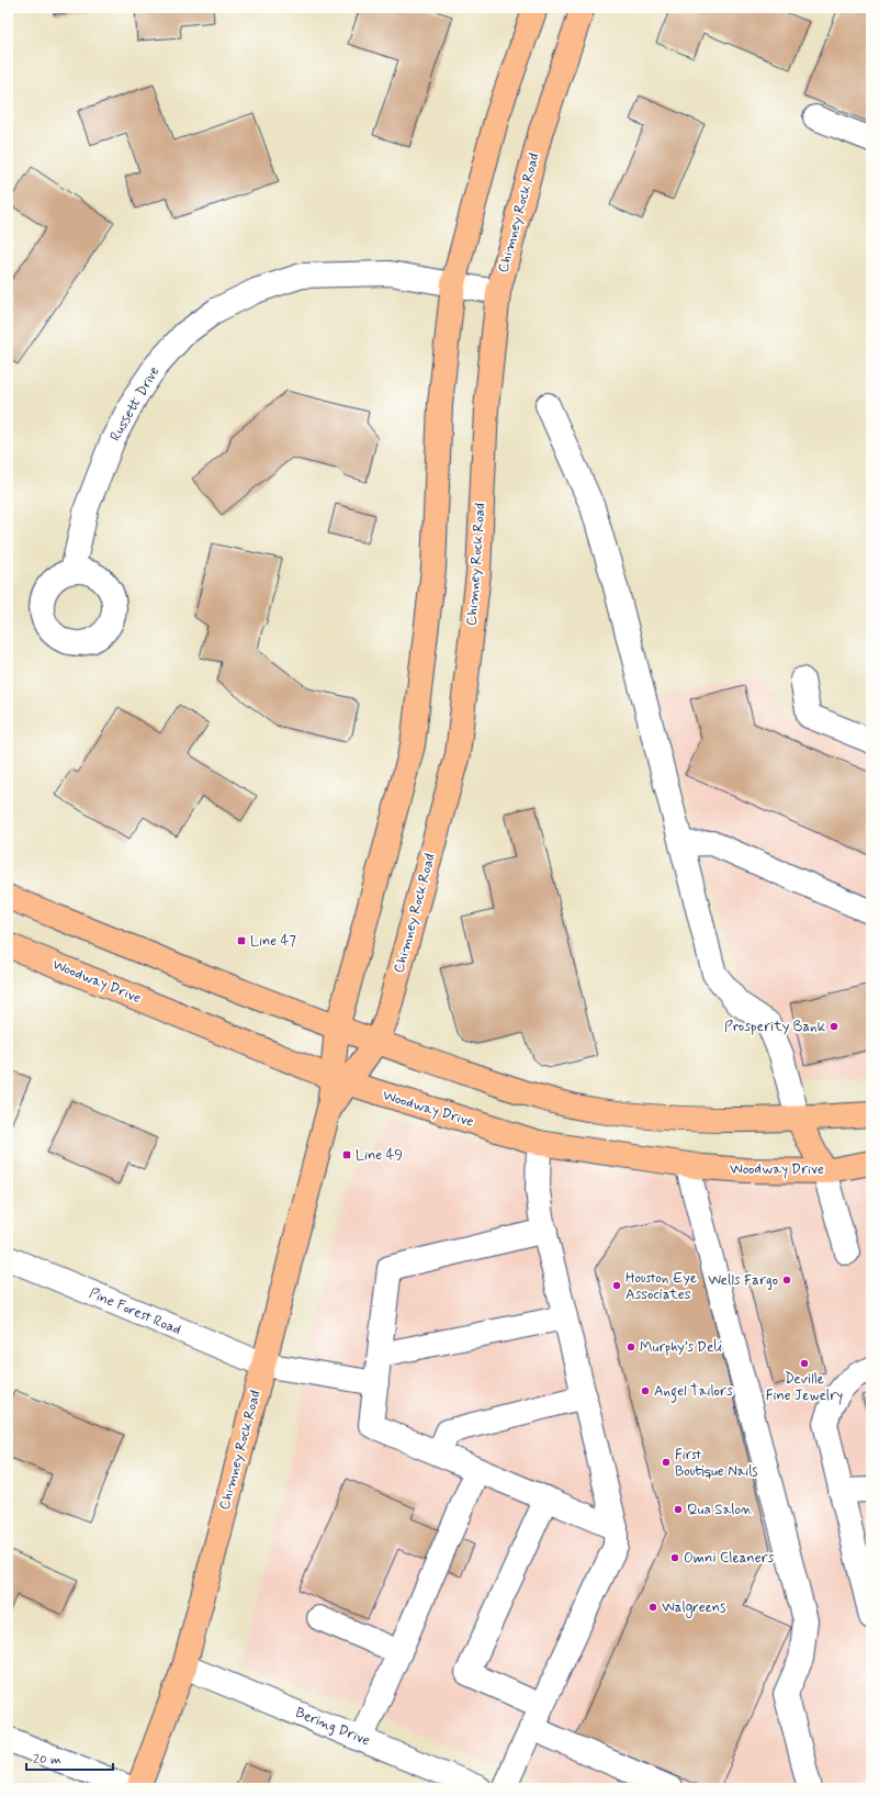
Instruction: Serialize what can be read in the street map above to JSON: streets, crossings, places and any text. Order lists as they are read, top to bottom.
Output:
{
  "streets": {
    "main road": ["Chimney Rock Road", "Woodway Drive"],
    "street": ["Russett Drive", "Pine Forest Road", "Bering Drive"]
  },
  "crossings": [
    ["Chimney Rock Road", "Russett Drive"],
    ["Chimney Rock Road", "Woodway Drive"],
    ["Chimney Rock Road", "Pine Forest Road"],
    ["Chimney Rock Road", "Bering Drive"]
  ],
  "places": {
    "transit": ["Line 47", "Line 49"],
    "other": [
      "Prosperity Bank",
      "Wells Fargo",
      "Houston Eye Associates",
      "Murphy’s Deli",
      "Deville Fine Jewelry",
      "Angel Tailors",
      "First Boutique Nails",
      "Qua Salon",
      "Omni Cleaners",
      "Walgreens"
    ]
  },
  "scale_bar": "20 m"
}
